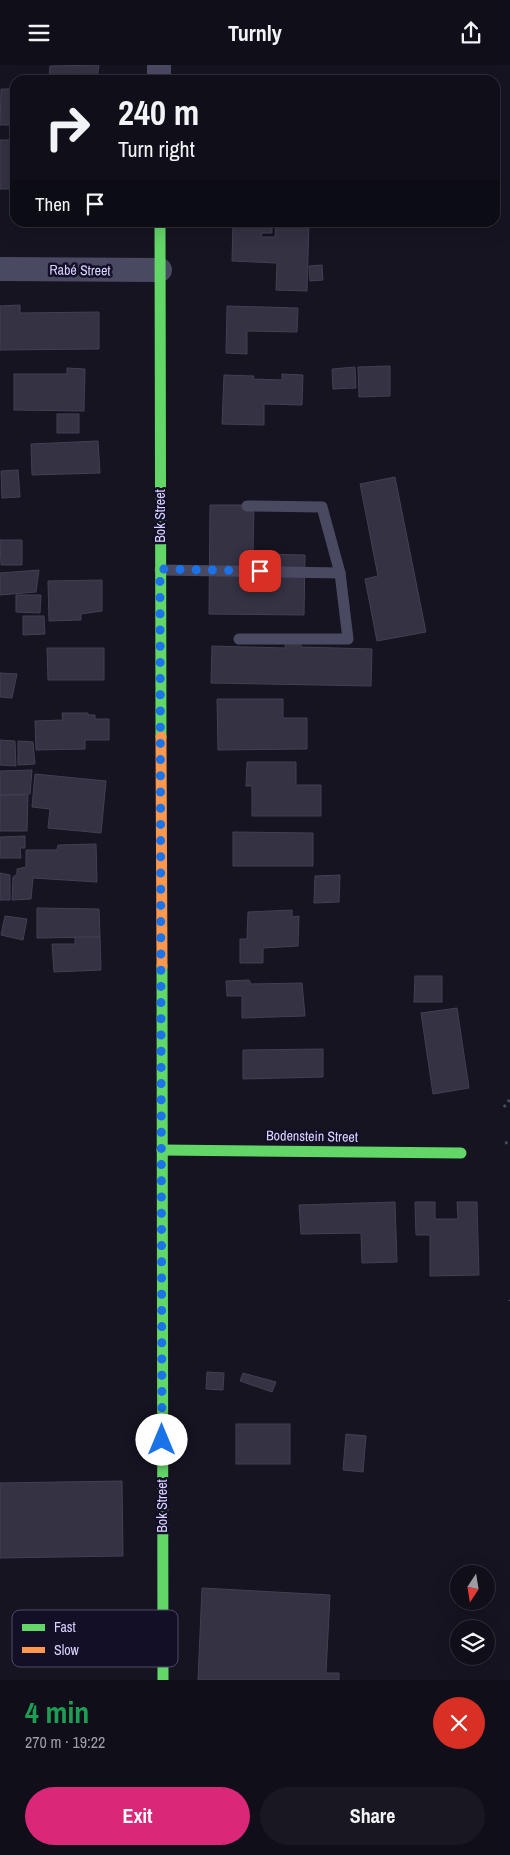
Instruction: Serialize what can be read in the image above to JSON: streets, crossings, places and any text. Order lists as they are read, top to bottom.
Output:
{
  "streets": {
    "street": ["Rabé Street", "Bok Street", "Bodenstein Street"]
  },
  "crossings": [
    ["Rabé Street", "Bok Street"],
    ["Bok Street", "Bodenstein Street"]
  ],
  "legend": ["Fast", "Slow"],
  "north": "bottom",
  "page": {
    "header": "Turnly",
    "turn": ["240 m", "Turn right"],
    "then": "Then",
    "heading": ["4 min", "270 m · 19:22"],
    "buttons": ["Exit", "Share"]
  }
}
